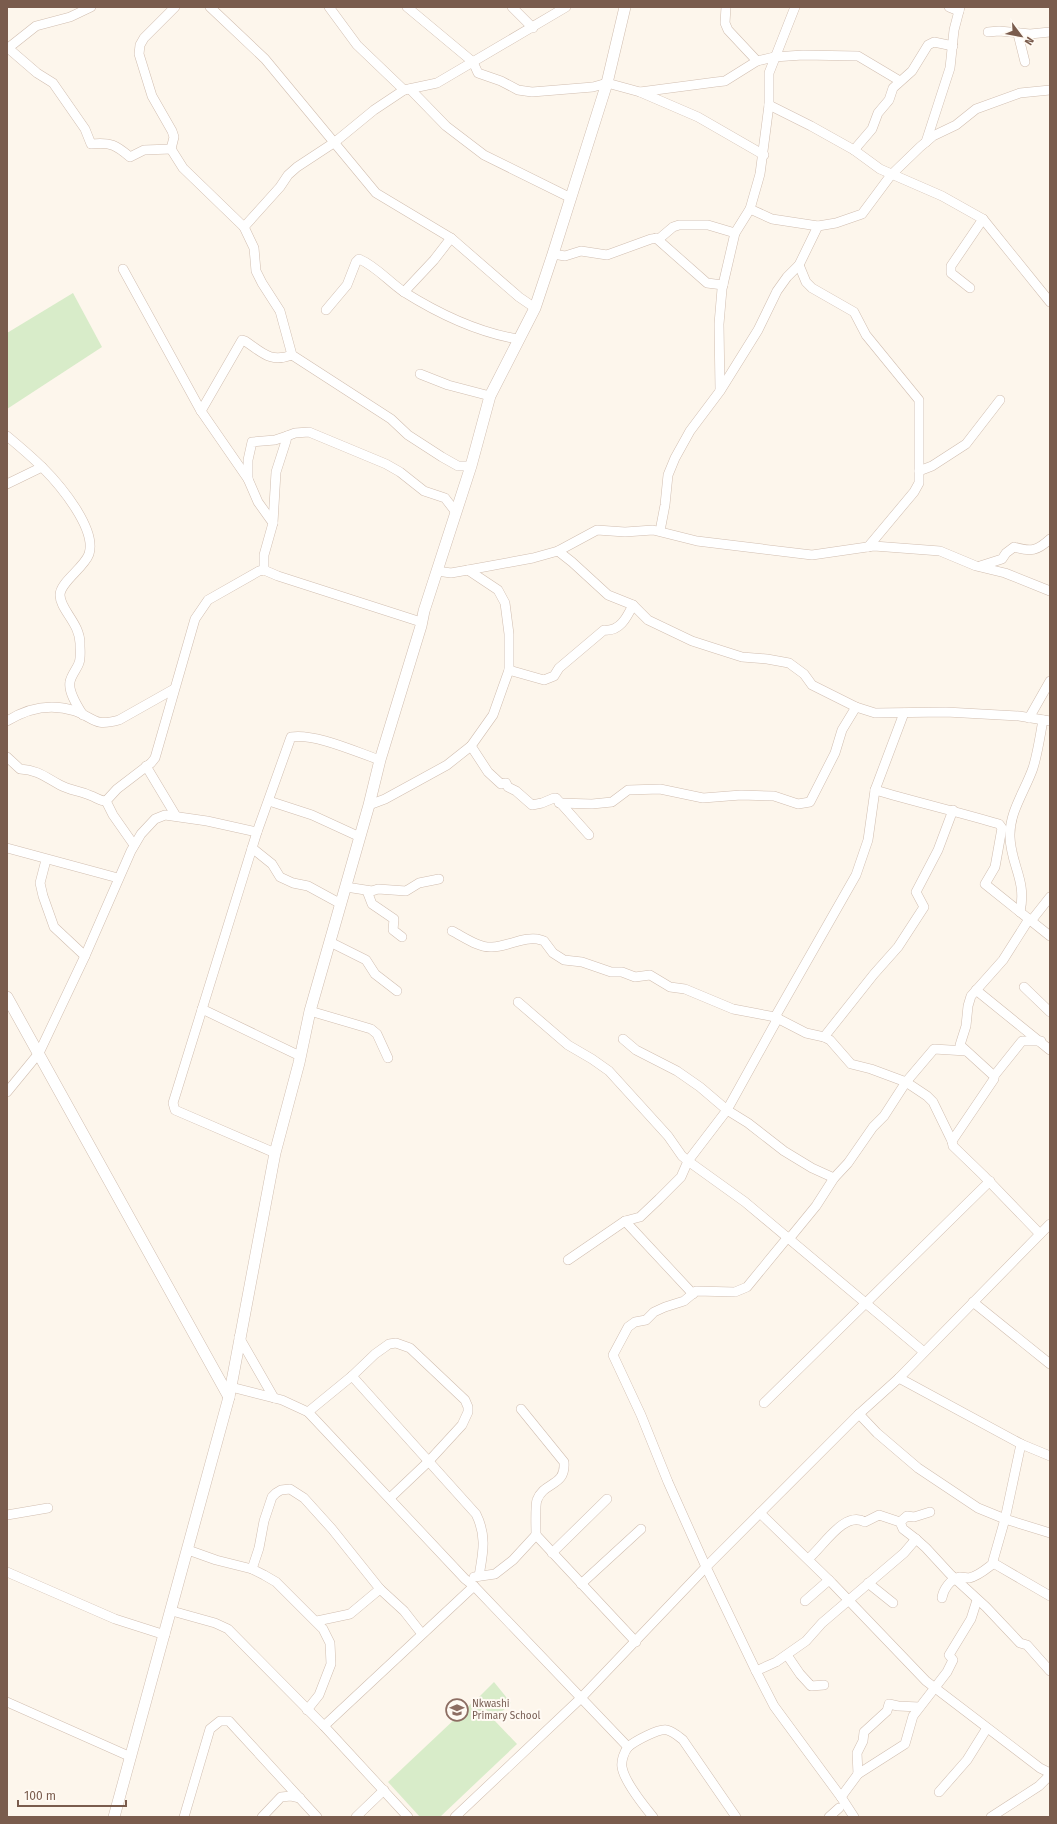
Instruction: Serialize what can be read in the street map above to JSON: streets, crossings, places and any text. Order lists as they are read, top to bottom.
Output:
{
  "places": {
    "school or university": ["Nkwashi Primary School"]
  },
  "scale_bar": "100 m",
  "north": "bottom right"
}
